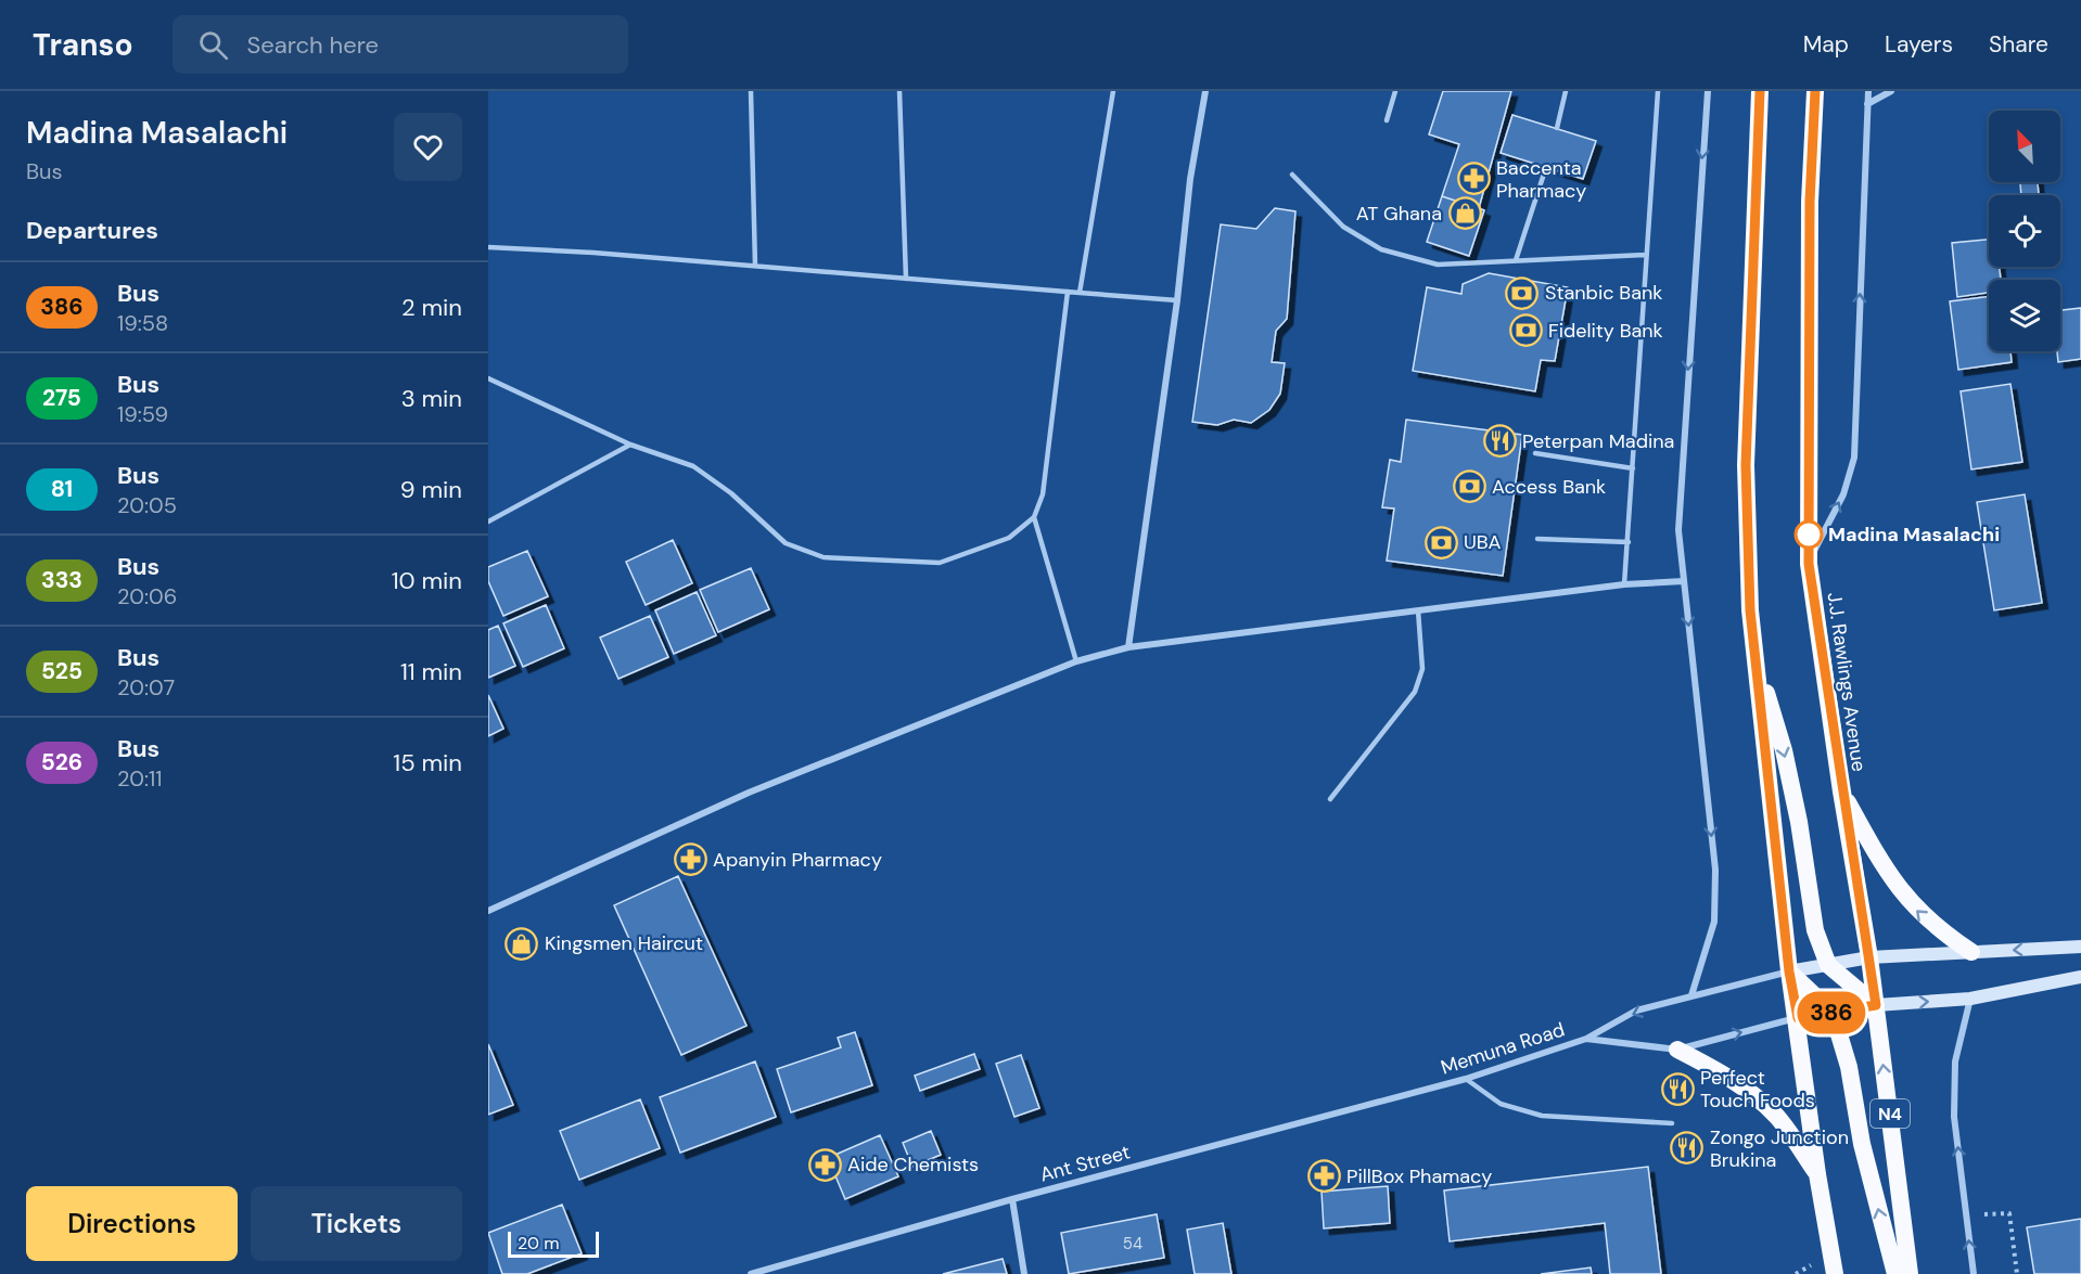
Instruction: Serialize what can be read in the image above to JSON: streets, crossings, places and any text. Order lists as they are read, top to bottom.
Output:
{
  "streets": {
    "highway": ["J.J. Rawlings Avenue", "N4"],
    "street": ["Memuna Road", "Ant Street"]
  },
  "crossings": [
    ["Memuna Road", "Ant Street"]
  ],
  "places": {
    "pharmacy": [
      "Baccenta Pharmacy",
      "Apanyin Pharmacy",
      "Aide Chemists",
      "PillBox Phamacy"
    ],
    "shop": ["AT Ghana", "Kingsmen Haircut"],
    "bank": [
      "Stanbic Bank",
      "Fidelity Bank",
      "Access Bank",
      "UBA"
    ],
    "restaurant": ["Peterpan Madina", "Perfect Touch Foods", "Zongo Junction Brukina"],
    "other": ["Madina Masalachi"]
  },
  "lines": ["bus line 386"],
  "house_numbers": ["54"],
  "scale_bar": "20 m",
  "north": "top left",
  "page": {
    "header": "Transo",
    "search": "Search here",
    "nav": ["Map", "Layers", "Share"],
    "heading": [
      ["Madina Masalachi", "Bus"],
      "Departures"
    ],
    "on_map": "386",
    "list": [
      {
        "mark": "386",
        "name": "Bus",
        "note": "19:58",
        "value": "2 min"
      },
      {
        "mark": "275",
        "name": "Bus",
        "note": "19:59",
        "value": "3 min"
      },
      {
        "mark": "81",
        "name": "Bus",
        "note": "20:05",
        "value": "9 min"
      },
      {
        "mark": "333",
        "name": "Bus",
        "note": "20:06",
        "value": "10 min"
      },
      {
        "mark": "525",
        "name": "Bus",
        "note": "20:07",
        "value": "11 min"
      },
      {
        "mark": "526",
        "name": "Bus",
        "note": "20:11",
        "value": "15 min"
      }
    ],
    "buttons": ["Directions", "Tickets"],
    "scale": "20 m"
  }
}
